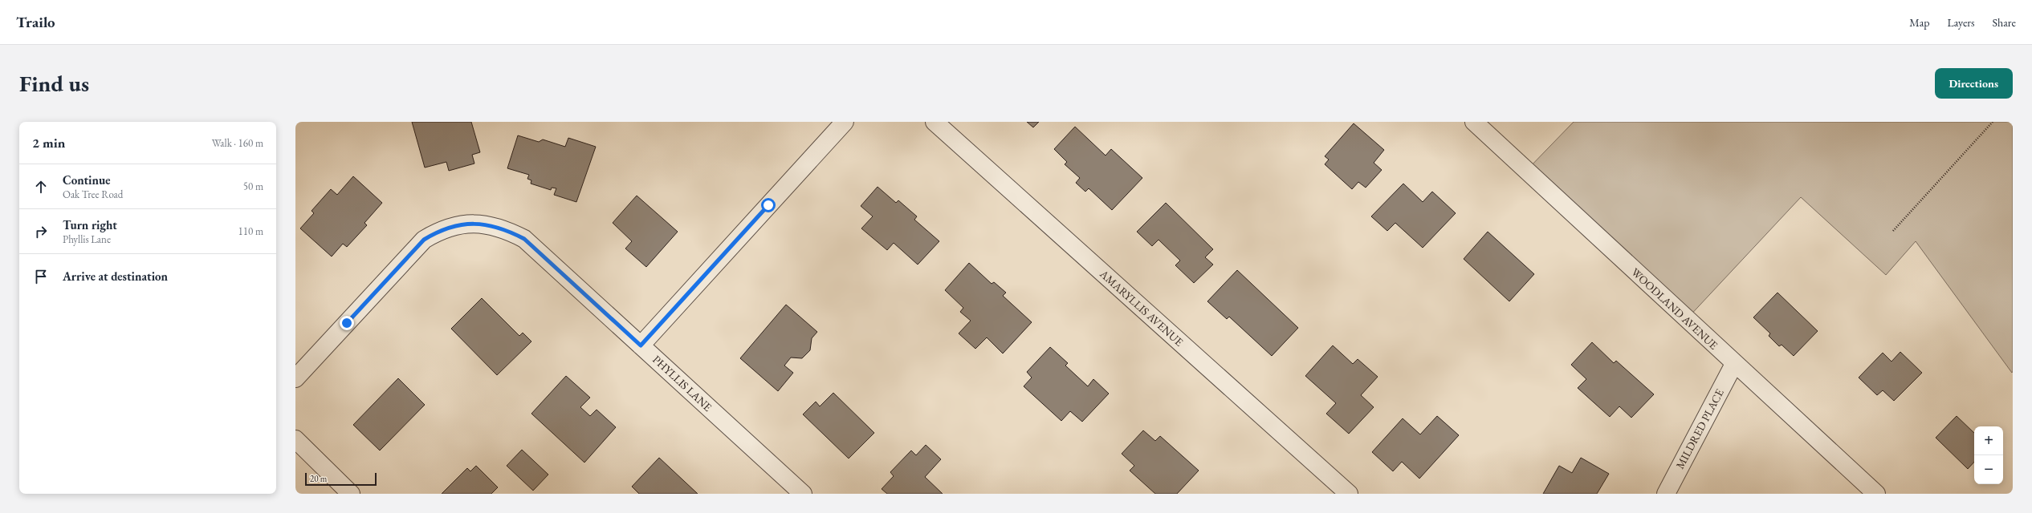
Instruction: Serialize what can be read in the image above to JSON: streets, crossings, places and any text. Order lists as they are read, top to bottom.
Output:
{
  "streets": {
    "street": [
      "AMARYLLIS AVENUE",
      "WOODLAND AVENUE",
      "PHYLLIS LANE",
      "MILDRED PLACE"
    ]
  },
  "crossings": [
    ["WOODLAND AVENUE", "MILDRED PLACE"]
  ],
  "scale_bar": "20 m",
  "page": {
    "header": "Trailo",
    "nav": ["Map", "Layers", "Share"],
    "buttons": "Directions",
    "title": "Find us",
    "heading": ["2 min", "Walk · 160 m"],
    "list": [
      ["Continue", "Oak Tree Road", "50 m"],
      ["Turn right", "Phyllis Lane", "110 m"],
      "Arrive at destination"
    ],
    "map_buttons": ["+", "−"],
    "scale": "20 m"
  }
}
